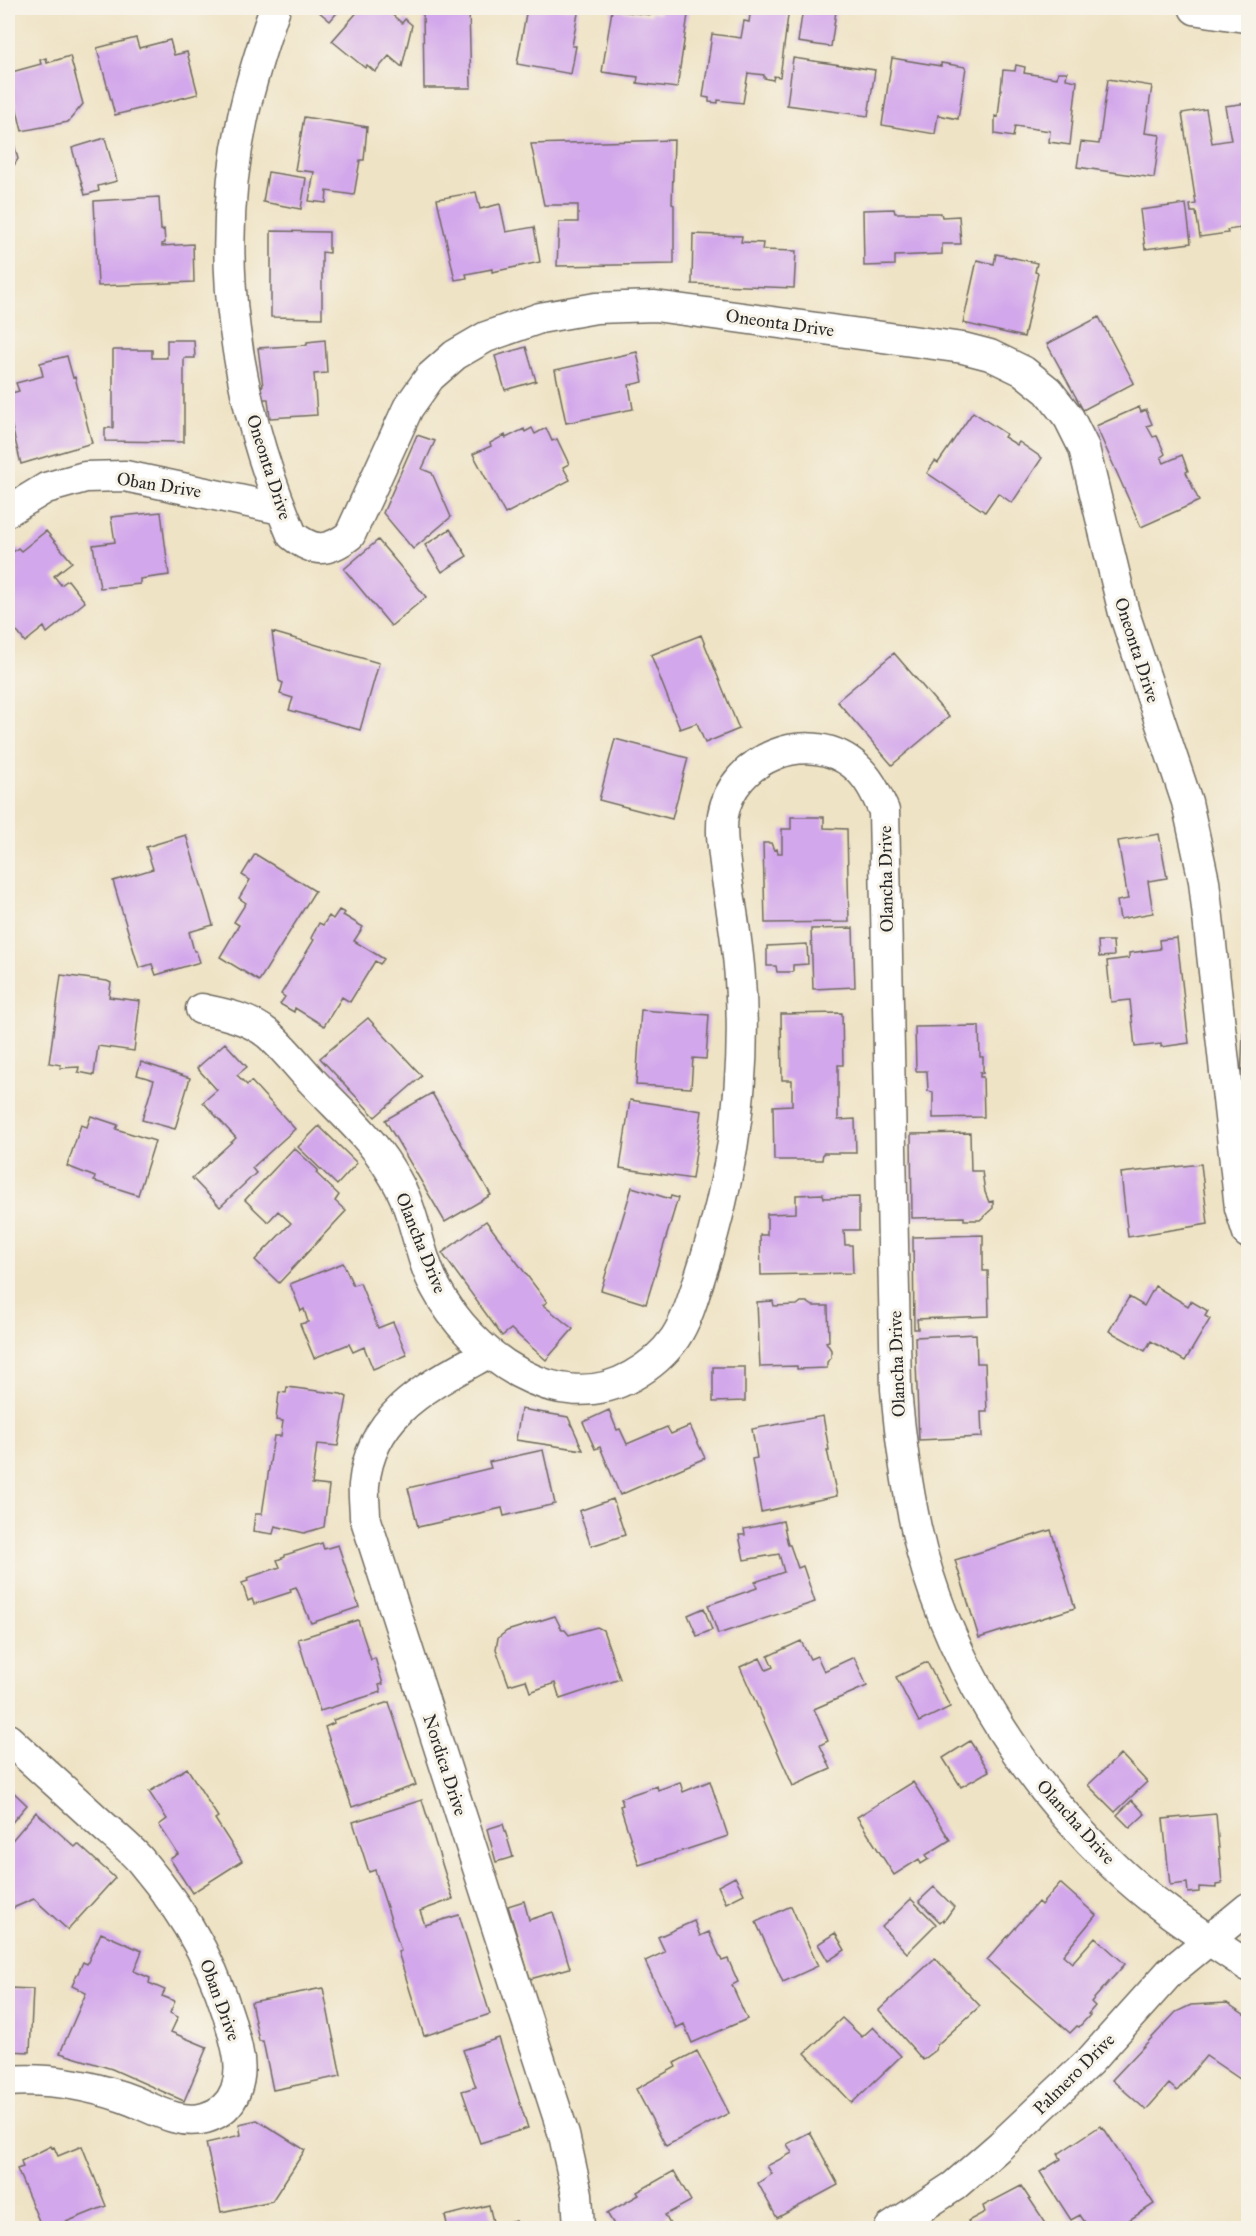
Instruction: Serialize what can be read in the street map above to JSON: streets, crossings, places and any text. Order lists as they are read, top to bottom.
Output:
{
  "streets": {
    "street": [
      "Oneonta Drive",
      "Oban Drive",
      "Olancha Drive",
      "Nordica Drive",
      "Palmero Drive"
    ]
  },
  "crossings": [
    ["Oneonta Drive", "Oban Drive"],
    ["Olancha Drive", "Nordica Drive"],
    ["Olancha Drive", "Palmero Drive"]
  ]
}
